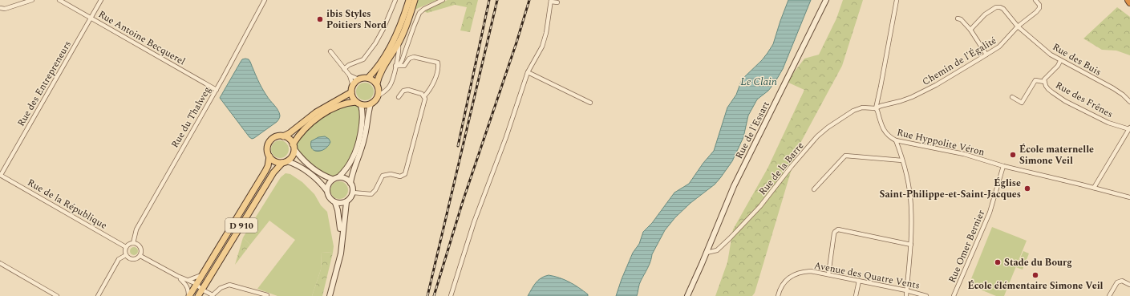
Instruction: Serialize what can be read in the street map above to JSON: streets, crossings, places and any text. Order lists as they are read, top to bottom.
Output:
{
  "streets": {
    "main road": ["Rue de l'Essart", "D 910"],
    "street": [
      "Rue Antoine Becquerel",
      "Rue des Buis",
      "Chemin de l'Égalité",
      "Rue des Entrepreneurs",
      "Rue des Frênes",
      "Rue du Thalweg",
      "Rue Hyppolite Véron",
      "Rue de la Barre",
      "Rue de la République",
      "Rue Omer Bernier",
      "Avenue des Quatre Vents"
    ]
  },
  "crossings": [
    ["Rue Antoine Becquerel", "Rue des Entrepreneurs"],
    ["Rue Antoine Becquerel", "Rue du Thalweg"],
    ["Rue des Buis", "Chemin de l'Égalité"],
    ["Rue des Buis", "Rue des Frênes"],
    ["Chemin de l'Égalité", "Rue Hyppolite Véron"],
    ["Chemin de l'Égalité", "Rue de la Barre"],
    ["Rue des Entrepreneurs", "Rue de la République"],
    ["Rue du Thalweg", "Rue de la République"],
    ["Rue de l'Essart", "Rue de la Barre"],
    ["Rue Hyppolite Véron", "Rue de la Barre"],
    ["Rue Hyppolite Véron", "Rue Omer Bernier"]
  ],
  "water": ["Le Clain"],
  "places": [
    "ibis Styles Poitiers Nord",
    "École maternelle Simone Veil",
    "Église Saint-Philippe-et-Saint-Jacques",
    "Stade du Bourg",
    "École élémentaire Simone Veil"
  ]
}
